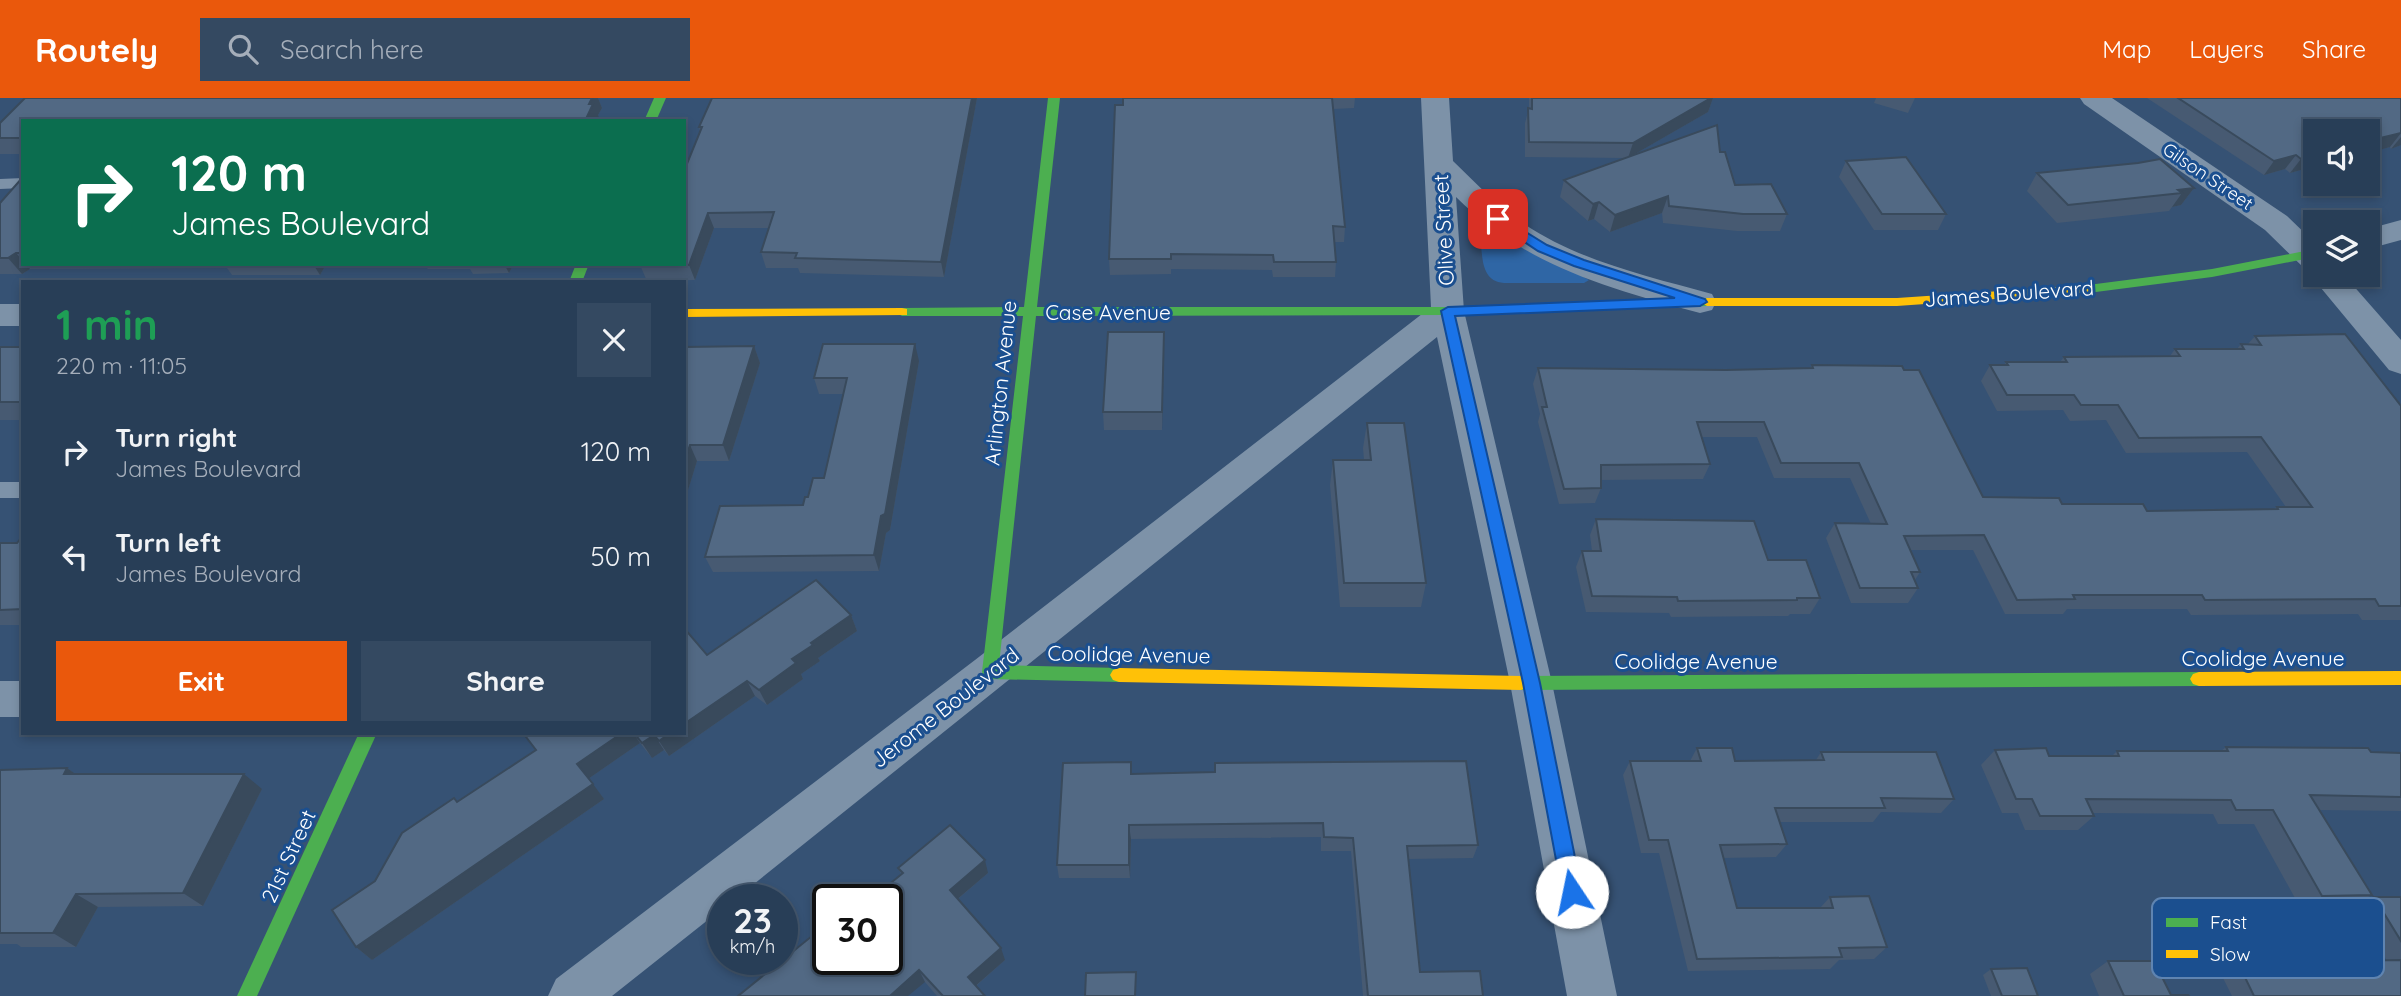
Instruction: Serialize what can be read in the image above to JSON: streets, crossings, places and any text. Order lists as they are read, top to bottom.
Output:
{
  "streets": {
    "street": [
      "Gilson Street",
      "Olive Street",
      "James Boulevard",
      "Case Avenue",
      "Arlington Avenue",
      "Coolidge Avenue",
      "Jerome Boulevard",
      "21st Street"
    ]
  },
  "crossings": [
    ["Olive Street", "James Boulevard"],
    ["Olive Street", "Case Avenue"],
    ["Olive Street", "Coolidge Avenue"],
    ["Olive Street", "Jerome Boulevard"],
    ["James Boulevard", "Case Avenue"],
    ["James Boulevard", "Jerome Boulevard"],
    ["Case Avenue", "Arlington Avenue"],
    ["Case Avenue", "Jerome Boulevard"],
    ["Arlington Avenue", "Coolidge Avenue"],
    ["Arlington Avenue", "Jerome Boulevard"],
    ["Coolidge Avenue", "Jerome Boulevard"]
  ],
  "legend": ["Fast", "Slow"],
  "page": {
    "header": "Routely",
    "search": "Search here",
    "nav": ["Map", "Layers", "Share"],
    "turn": ["120 m", "James Boulevard"],
    "heading": ["1 min", "220 m · 11:05"],
    "list": [
      {
        "name": "Turn right",
        "note": "James Boulevard",
        "value": "120 m"
      },
      {
        "name": "Turn left",
        "note": "James Boulevard",
        "value": "50 m"
      }
    ],
    "buttons": ["Exit", "Share"],
    "speed": "23 km/h",
    "limit": "30"
  }
}
